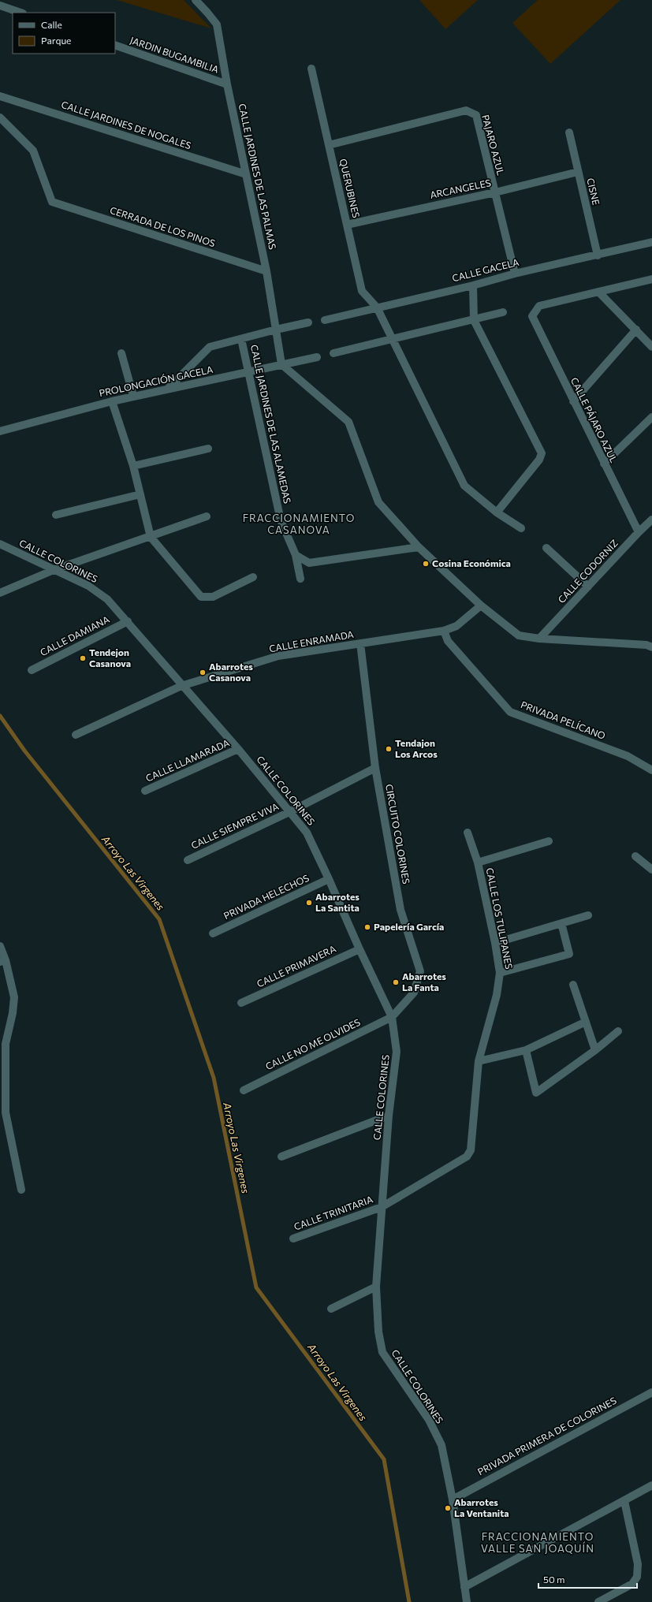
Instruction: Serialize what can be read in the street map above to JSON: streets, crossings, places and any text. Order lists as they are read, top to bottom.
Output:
{
  "streets": {
    "street": [
      "JARDIN BUGAMBILIA",
      "CALLE JARDINES DE NOGALES",
      "PAJARO AZUL",
      "CALLE JARDINES DE LAS PALMAS",
      "QUERUBINES",
      "ARCANGELES",
      "CISNE",
      "CERRADA DE LOS PINOS",
      "CALLE GACELA",
      "PROLONGACIÓN GACELA",
      "CALLE PÁJARO AZUL",
      "CALLE JARDINES DE LAS ALAMEDAS",
      "CALLE COLORINES",
      "CALLE CODORNIZ",
      "CALLE DAMIANA",
      "CALLE ENRAMADA",
      "PRIVADA PELÍCANO",
      "CALLE LLAMARADA",
      "CALLE SIEMPRE VIVA",
      "CIRCUITO COLORINES",
      "PRIVADA HELECHOS",
      "CALLE LOS TULIPANES",
      "CALLE PRIMAVERA",
      "CALLE NO ME OLVIDES",
      "CALLE TRINITARIA",
      "PRIVADA PRIMERA DE COLORINES"
    ]
  },
  "crossings": [
    ["JARDIN BUGAMBILIA", "CALLE JARDINES DE LAS PALMAS"],
    ["CALLE JARDINES DE NOGALES", "CALLE JARDINES DE LAS PALMAS"],
    ["PAJARO AZUL", "QUERUBINES"],
    ["PAJARO AZUL", "ARCANGELES"],
    ["PAJARO AZUL", "CALLE GACELA"],
    ["CALLE JARDINES DE LAS PALMAS", "CERRADA DE LOS PINOS"],
    ["CALLE JARDINES DE LAS PALMAS", "PROLONGACIÓN GACELA"],
    ["QUERUBINES", "ARCANGELES"],
    ["QUERUBINES", "CALLE GACELA"],
    ["ARCANGELES", "CISNE"],
    ["CISNE", "CALLE GACELA"],
    ["PROLONGACIÓN GACELA", "CALLE JARDINES DE LAS ALAMEDAS"],
    ["CALLE PÁJARO AZUL", "CALLE CODORNIZ"],
    ["CALLE COLORINES", "CALLE DAMIANA"],
    ["CALLE COLORINES", "CALLE ENRAMADA"],
    ["CALLE COLORINES", "CALLE LLAMARADA"],
    ["CALLE COLORINES", "CALLE SIEMPRE VIVA"],
    ["CALLE COLORINES", "CIRCUITO COLORINES"],
    ["CALLE COLORINES", "PRIVADA HELECHOS"],
    ["CALLE COLORINES", "CALLE PRIMAVERA"],
    ["CALLE COLORINES", "CALLE NO ME OLVIDES"],
    ["CALLE COLORINES", "CALLE TRINITARIA"],
    ["CALLE COLORINES", "PRIVADA PRIMERA DE COLORINES"],
    ["CALLE ENRAMADA", "PRIVADA PELÍCANO"],
    ["CALLE ENRAMADA", "CIRCUITO COLORINES"],
    ["CALLE SIEMPRE VIVA", "CIRCUITO COLORINES"],
    ["CIRCUITO COLORINES", "CALLE NO ME OLVIDES"],
    ["CALLE LOS TULIPANES", "CALLE TRINITARIA"]
  ],
  "districts": ["FRACCIONAMIENTO CASANOVA", "FRACCIONAMIENTO VALLE SAN JOAQUÍN"],
  "water": ["Arroyo Las Virgenes"],
  "places": [
    "Cosina Económica",
    "Tendejon Casanova",
    "Abarrotes Casanova",
    "Tendajon Los Arcos",
    "Abarrotes La Santita",
    "Papelería García",
    "Abarrotes La Fanta",
    "Abarrotes La Ventanita"
  ],
  "legend": ["Calle", "Parque"],
  "scale_bar": "50 m"
}
